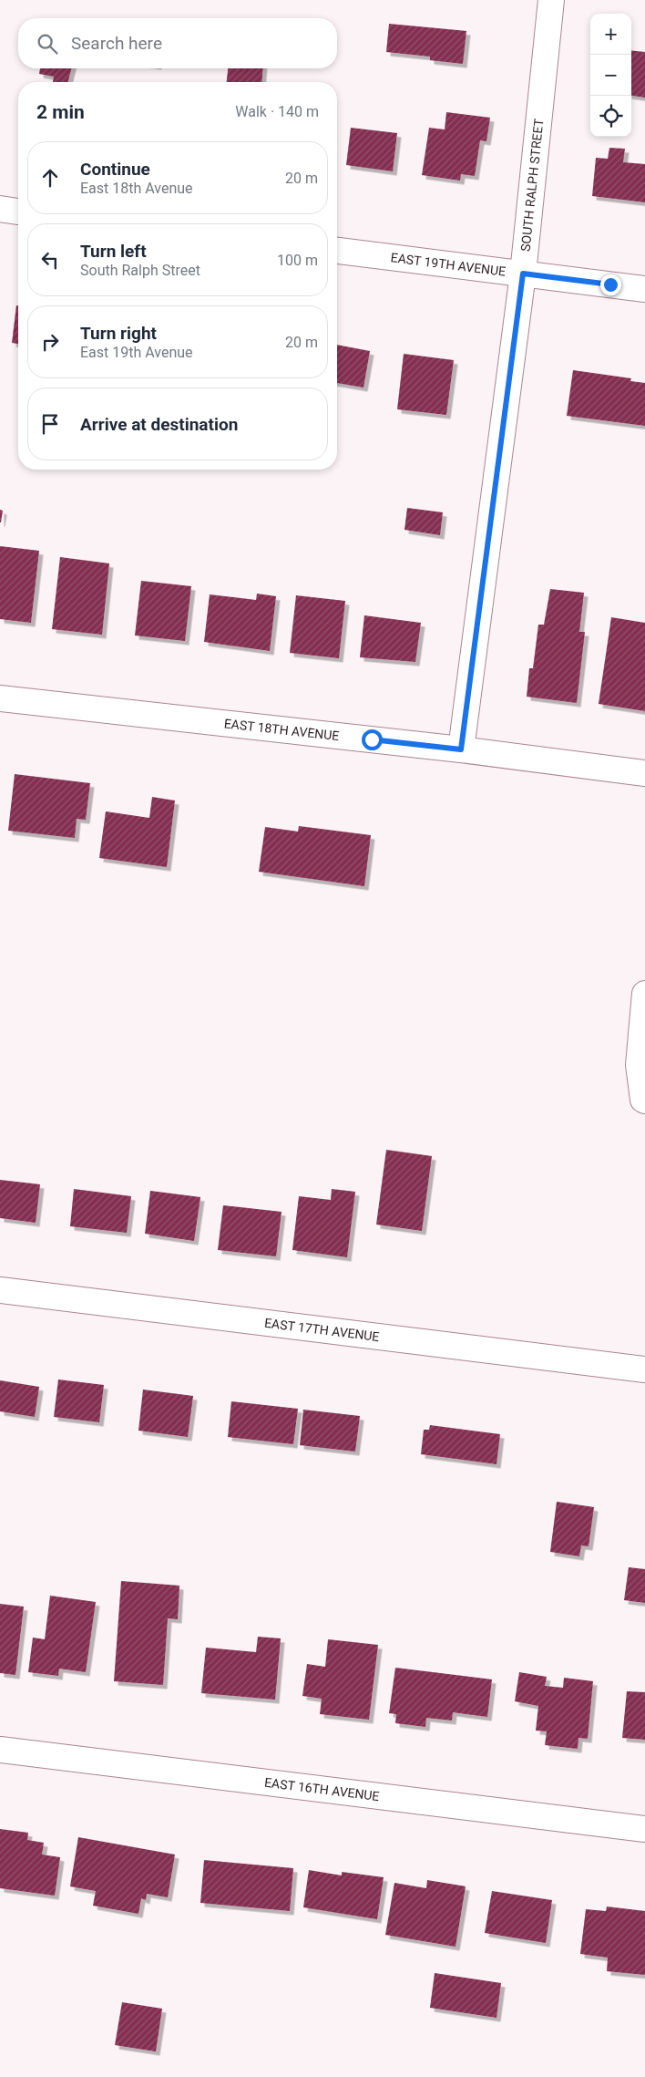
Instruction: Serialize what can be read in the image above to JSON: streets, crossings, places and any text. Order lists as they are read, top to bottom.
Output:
{
  "streets": {
    "street": [
      "SOUTH RALPH STREET",
      "EAST 19TH AVENUE",
      "EAST 18TH AVENUE",
      "EAST 17TH AVENUE",
      "EAST 16TH AVENUE"
    ]
  },
  "crossings": [
    ["SOUTH RALPH STREET", "EAST 19TH AVENUE"],
    ["SOUTH RALPH STREET", "EAST 18TH AVENUE"]
  ],
  "page": {
    "map_buttons": ["+", "−"],
    "search": "Search here",
    "heading": ["2 min", "Walk · 140 m"],
    "list": [
      ["Continue", "East 18th Avenue", "20 m"],
      ["Turn left", "South Ralph Street", "100 m"],
      ["Turn right", "East 19th Avenue", "20 m"],
      "Arrive at destination"
    ]
  }
}
